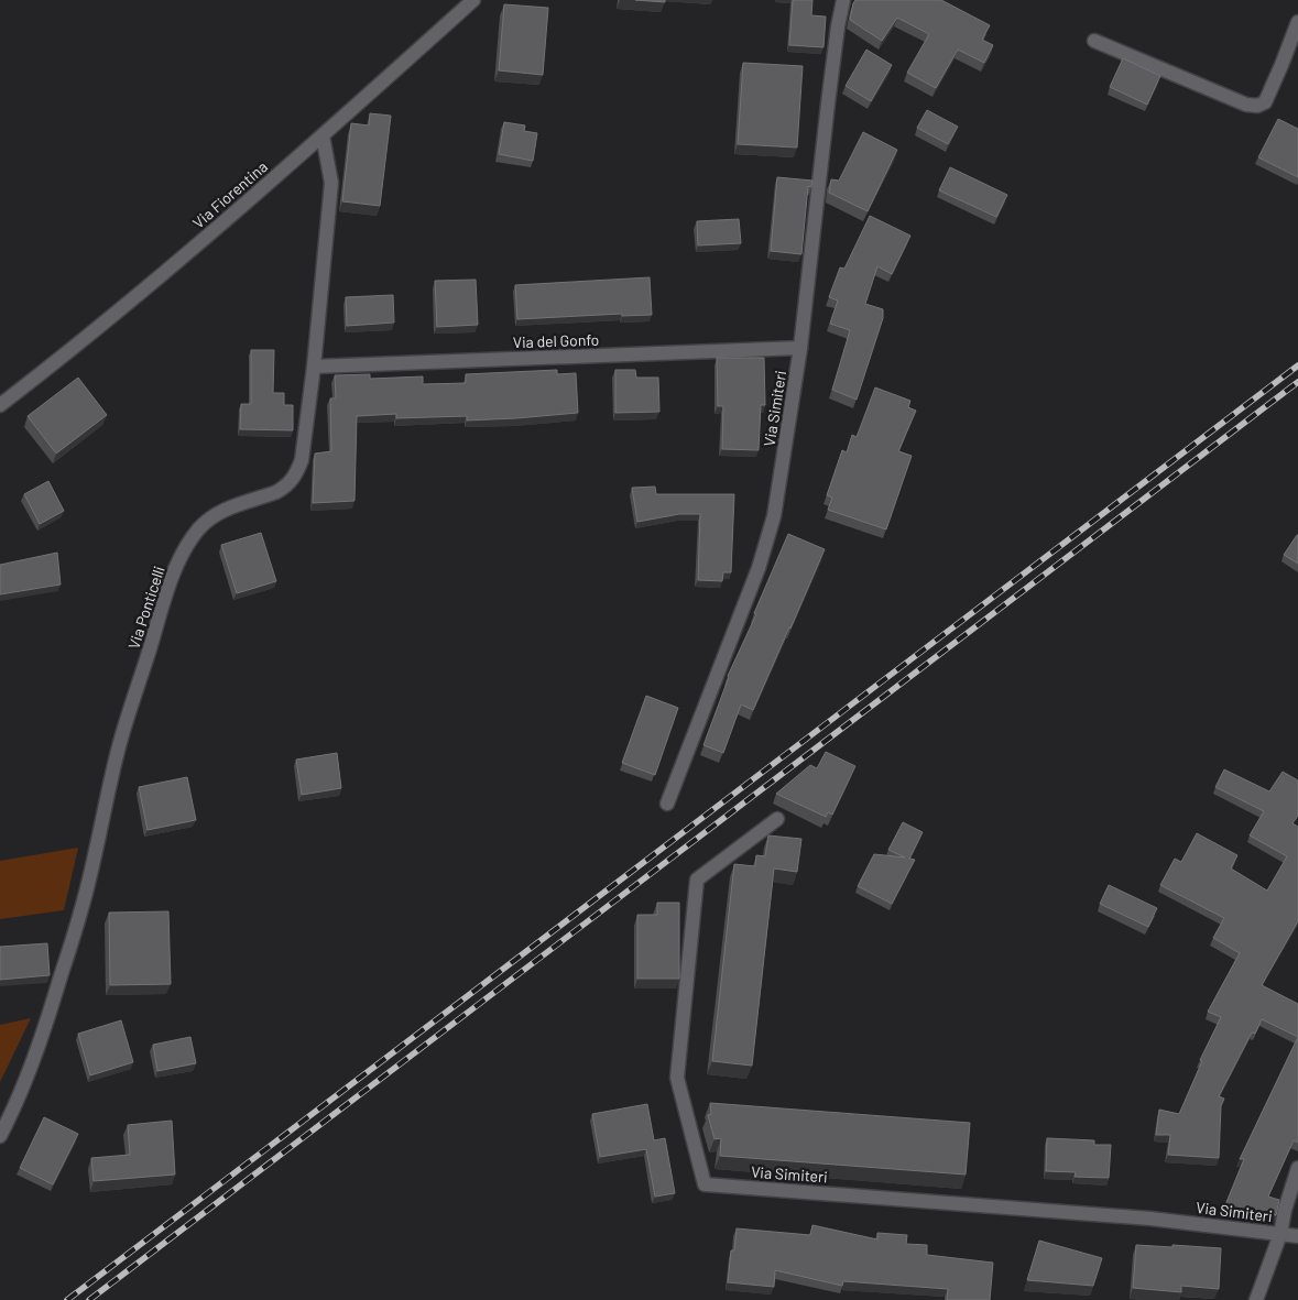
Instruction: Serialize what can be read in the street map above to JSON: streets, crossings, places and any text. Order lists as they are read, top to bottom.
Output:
{
  "streets": {
    "street": [
      "Via Fiorentina",
      "Via del Gonfo",
      "Via Simiteri",
      "Via Ponticelli"
    ]
  },
  "crossings": [
    ["Via Fiorentina", "Via Ponticelli"],
    ["Via del Gonfo", "Via Simiteri"],
    ["Via del Gonfo", "Via Ponticelli"]
  ]
}
